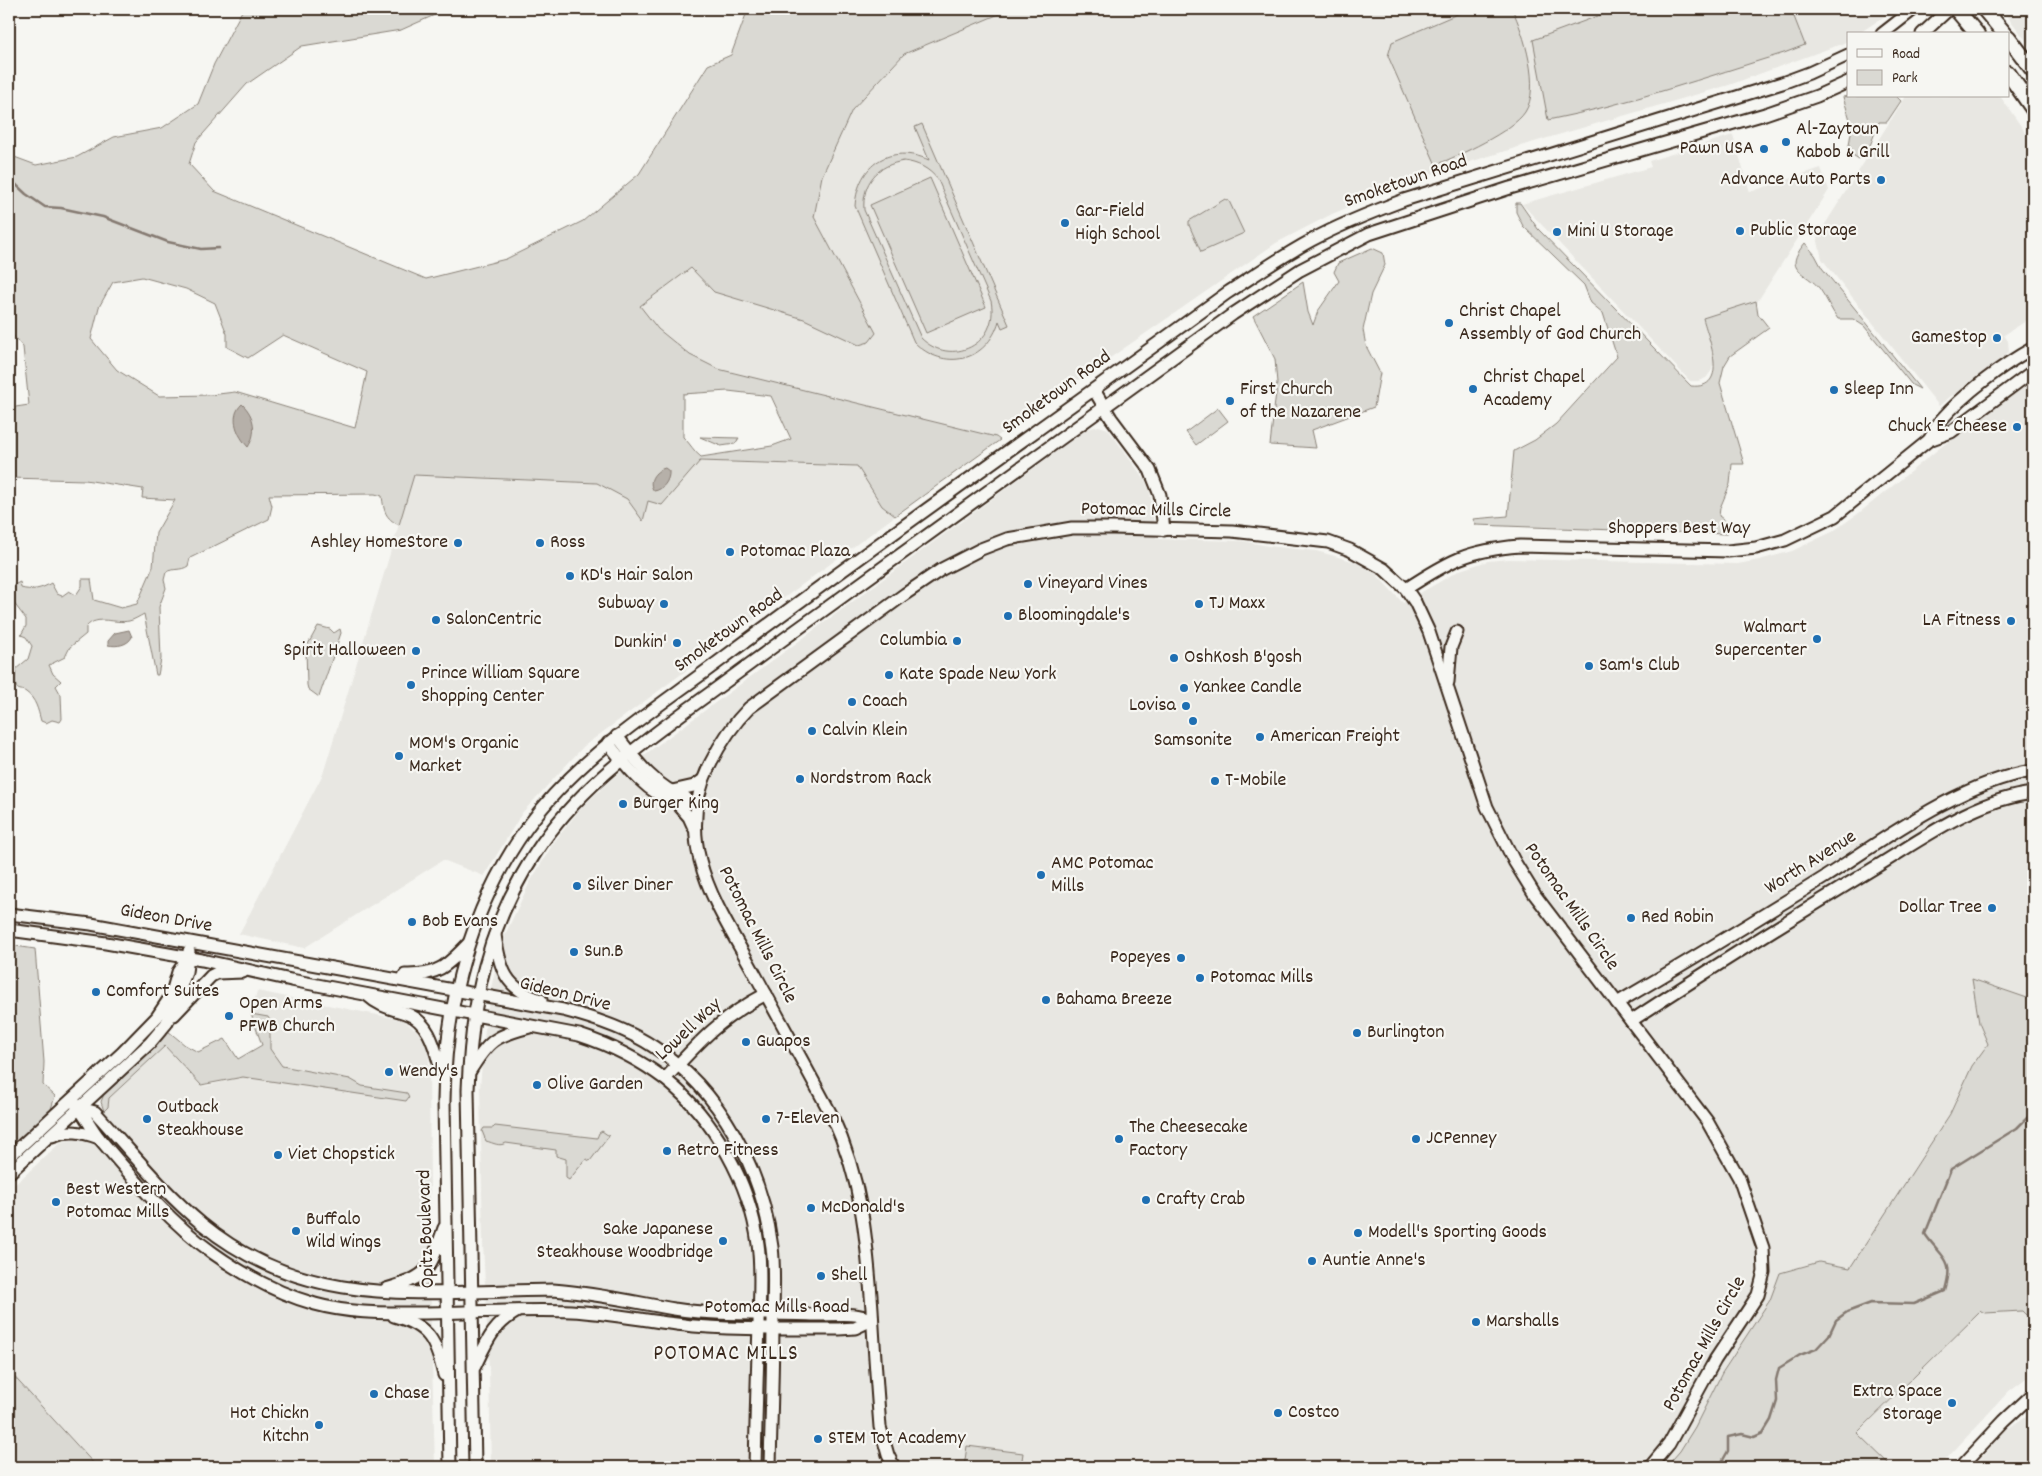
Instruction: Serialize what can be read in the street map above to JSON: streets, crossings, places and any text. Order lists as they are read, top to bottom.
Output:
{
  "streets": {
    "street": [
      "Smoketown Road",
      "Potomac Mills Circle",
      "Shoppers Best Way",
      "Worth Avenue",
      "Gideon Drive",
      "Lowell Way",
      "Opitz Boulevard",
      "Potomac Mills Road"
    ]
  },
  "crossings": [
    ["Smoketown Road", "Gideon Drive"],
    ["Smoketown Road", "Opitz Boulevard"],
    ["Potomac Mills Circle", "Shoppers Best Way"],
    ["Potomac Mills Circle", "Worth Avenue"],
    ["Potomac Mills Circle", "Lowell Way"],
    ["Potomac Mills Circle", "Potomac Mills Road"],
    ["Gideon Drive", "Lowell Way"],
    ["Gideon Drive", "Opitz Boulevard"],
    ["Gideon Drive", "Potomac Mills Road"],
    ["Opitz Boulevard", "Potomac Mills Road"]
  ],
  "districts": ["POTOMAC MILLS"],
  "places": [
    "Al-Zaytoun Kabob & Grill",
    "Pawn USA",
    "Advance Auto Parts",
    "Gar-Field High School",
    "Public Storage",
    "Mini U Storage",
    "Christ Chapel Assembly of God Church",
    "GameStop",
    "Christ Chapel Academy",
    "Sleep Inn",
    "First Church of the Nazarene",
    "Chuck E. Cheese",
    "Ashley HomeStore",
    "Ross",
    "Potomac Plaza",
    "KD's Hair Salon",
    "Vineyard Vines",
    "Subway",
    "TJ Maxx",
    "Bloomingdale's",
    "SalonCentric",
    "LA Fitness",
    "Walmart Supercenter",
    "Columbia",
    "Dunkin'",
    "Spirit Halloween",
    "OshKosh B'gosh",
    "Sam's Club",
    "Kate Spade New York",
    "Prince William Square Shopping Center",
    "Yankee Candle",
    "Coach",
    "Lovisa",
    "Samsonite",
    "Calvin Klein",
    "American Freight",
    "MOM's Organic Market",
    "Nordstrom Rack",
    "T-Mobile",
    "Burger King",
    "AMC Potomac Mills",
    "Silver Diner",
    "Dollar Tree",
    "Red Robin",
    "Bob Evans",
    "Sun.B",
    "Popeyes",
    "Potomac Mills",
    "Comfort Suites",
    "Bahama Breeze",
    "Open Arms PFWB Church",
    "Burlington",
    "Guapos",
    "Wendy's",
    "Olive Garden",
    "Outback Steakhouse",
    "7-Eleven",
    "The Cheesecake Factory",
    "JCPenney",
    "Retro Fitness",
    "Viet Chopstick",
    "Crafty Crab",
    "Best Western Potomac Mills",
    "McDonald's",
    "Buffalo Wild Wings",
    "Modell's Sporting Goods",
    "Sake Japanese Steakhouse Woodbridge",
    "Auntie Anne's",
    "Shell",
    "Marshalls",
    "Chase",
    "Extra Space Storage",
    "Costco",
    "Hot Chickn Kitchn",
    "STEM Tot Academy"
  ],
  "legend": ["Road", "Park"]
}
